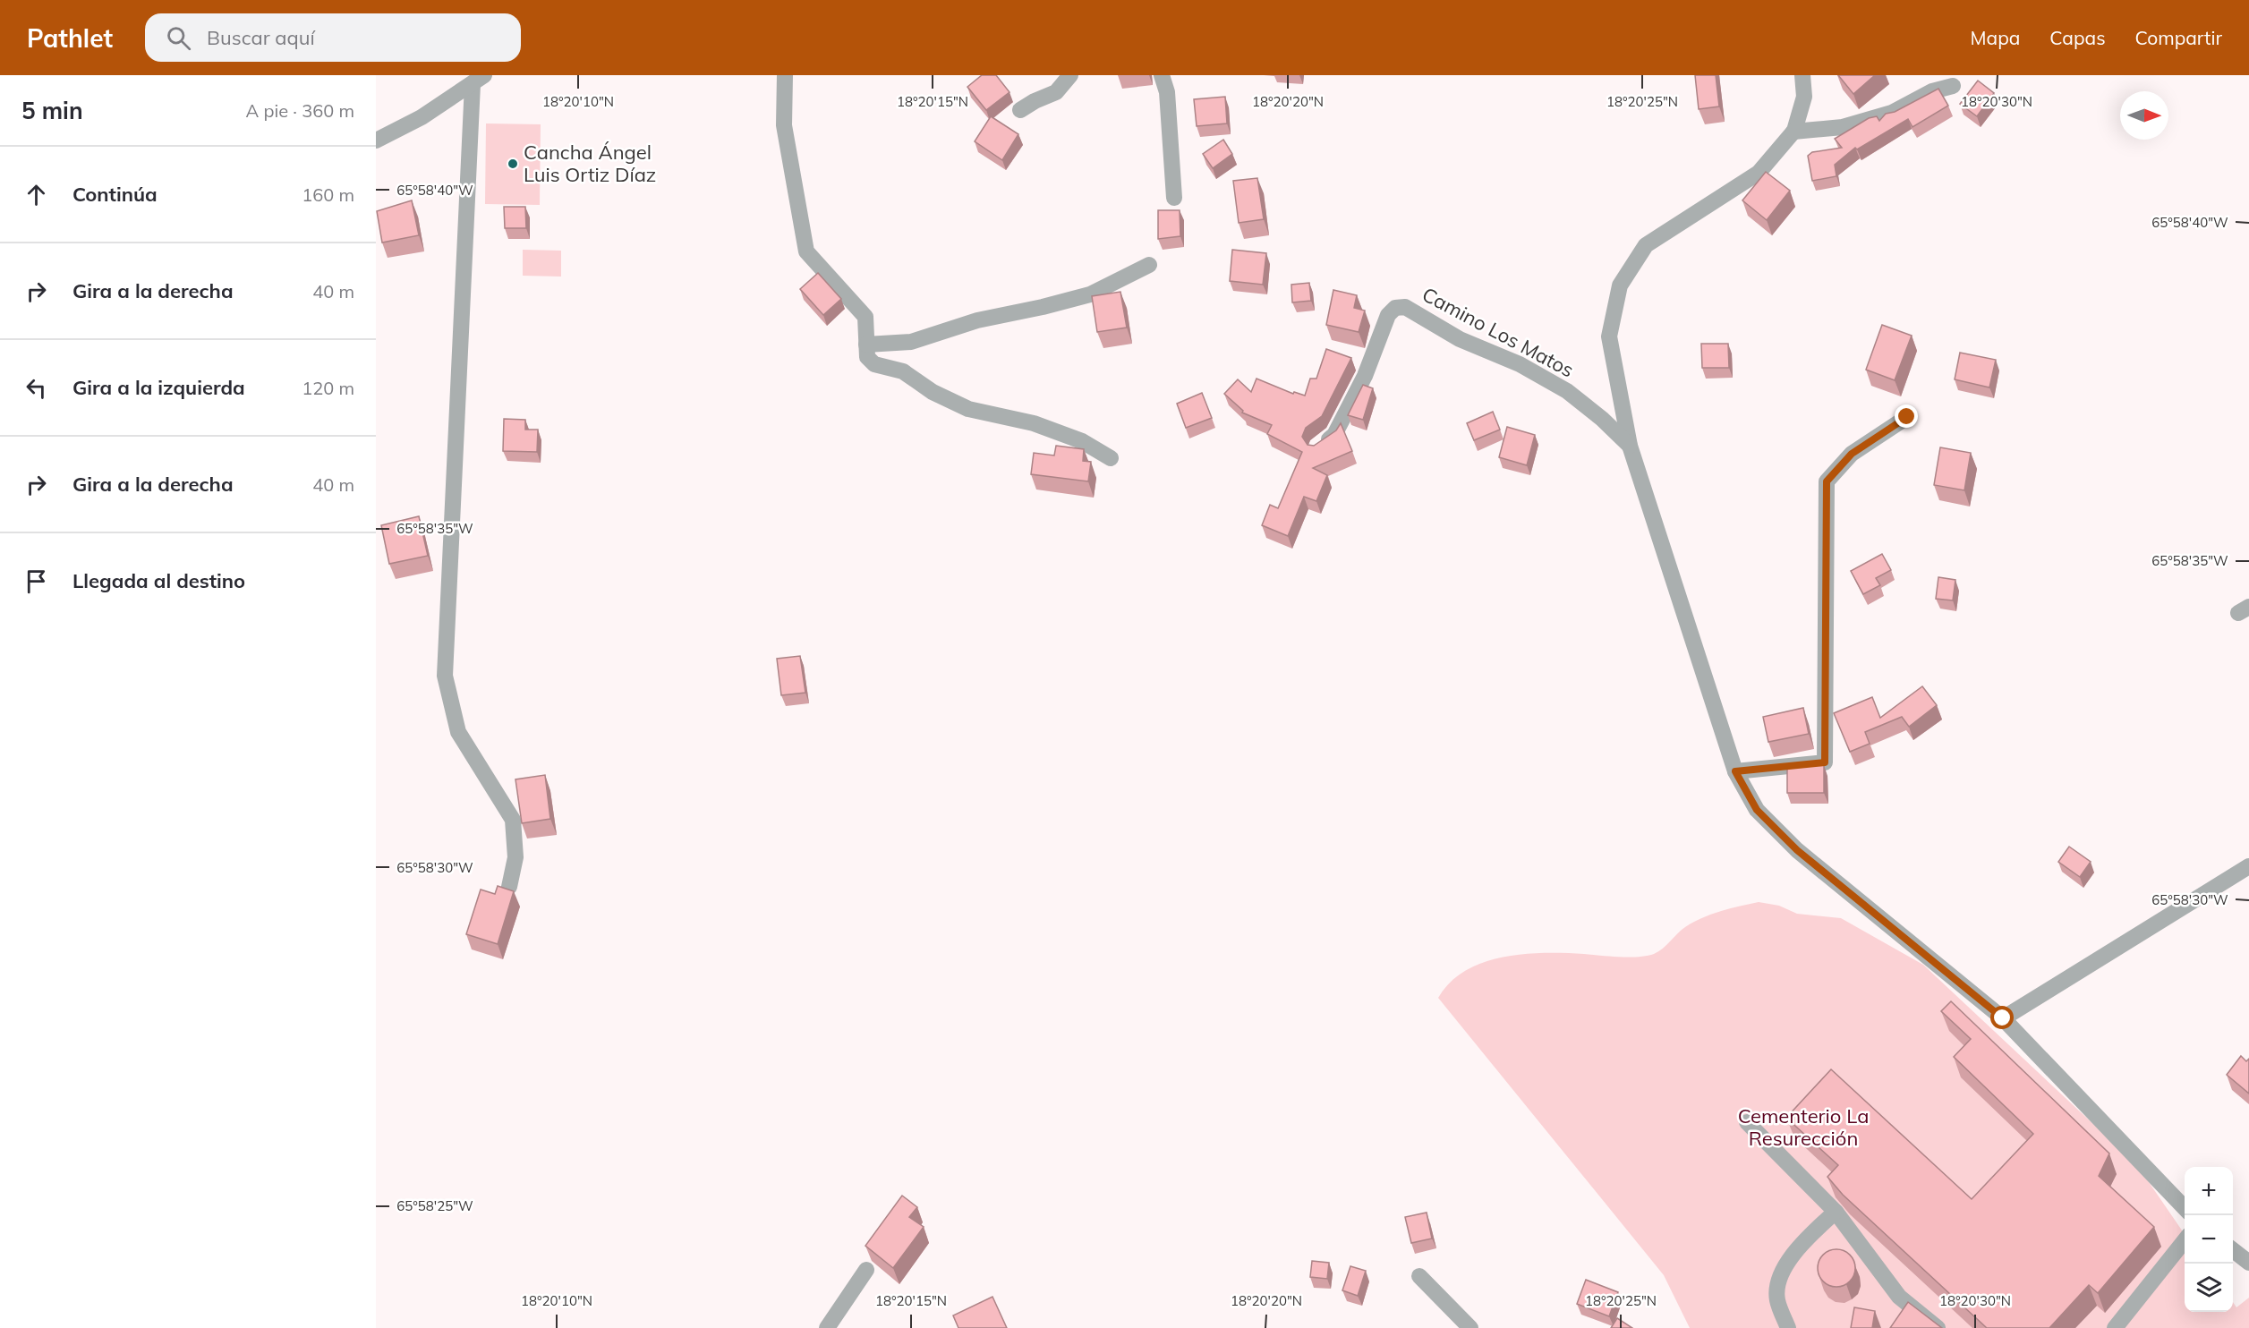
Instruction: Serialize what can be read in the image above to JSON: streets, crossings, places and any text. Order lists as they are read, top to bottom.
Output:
{
  "streets": {
    "street": ["Camino Los Matos"]
  },
  "parks": ["Cementerio La Resurección"],
  "places": ["Cancha Ángel Luis Ortiz Díaz"],
  "north": "right",
  "page": {
    "header": "Pathlet",
    "search": "Buscar aquí",
    "nav": ["Mapa", "Capas", "Compartir"],
    "heading": ["5 min", "A pie · 360 m"],
    "list": [
      ["Continúa", "160 m"],
      ["Gira a la derecha", "40 m"],
      ["Gira a la izquierda", "120 m"],
      ["Gira a la derecha", "40 m"],
      "Llegada al destino"
    ],
    "map_buttons": ["+", "−"]
  },
  "coordinates": [
    "18°20'10\"N",
    "18°20'15\"N",
    "18°20'20\"N",
    "18°20'25\"N",
    "18°20'30\"N",
    "65°58'40\"W",
    "65°58'35\"W",
    "65°58'30\"W",
    "65°58'25\"W"
  ]
}
